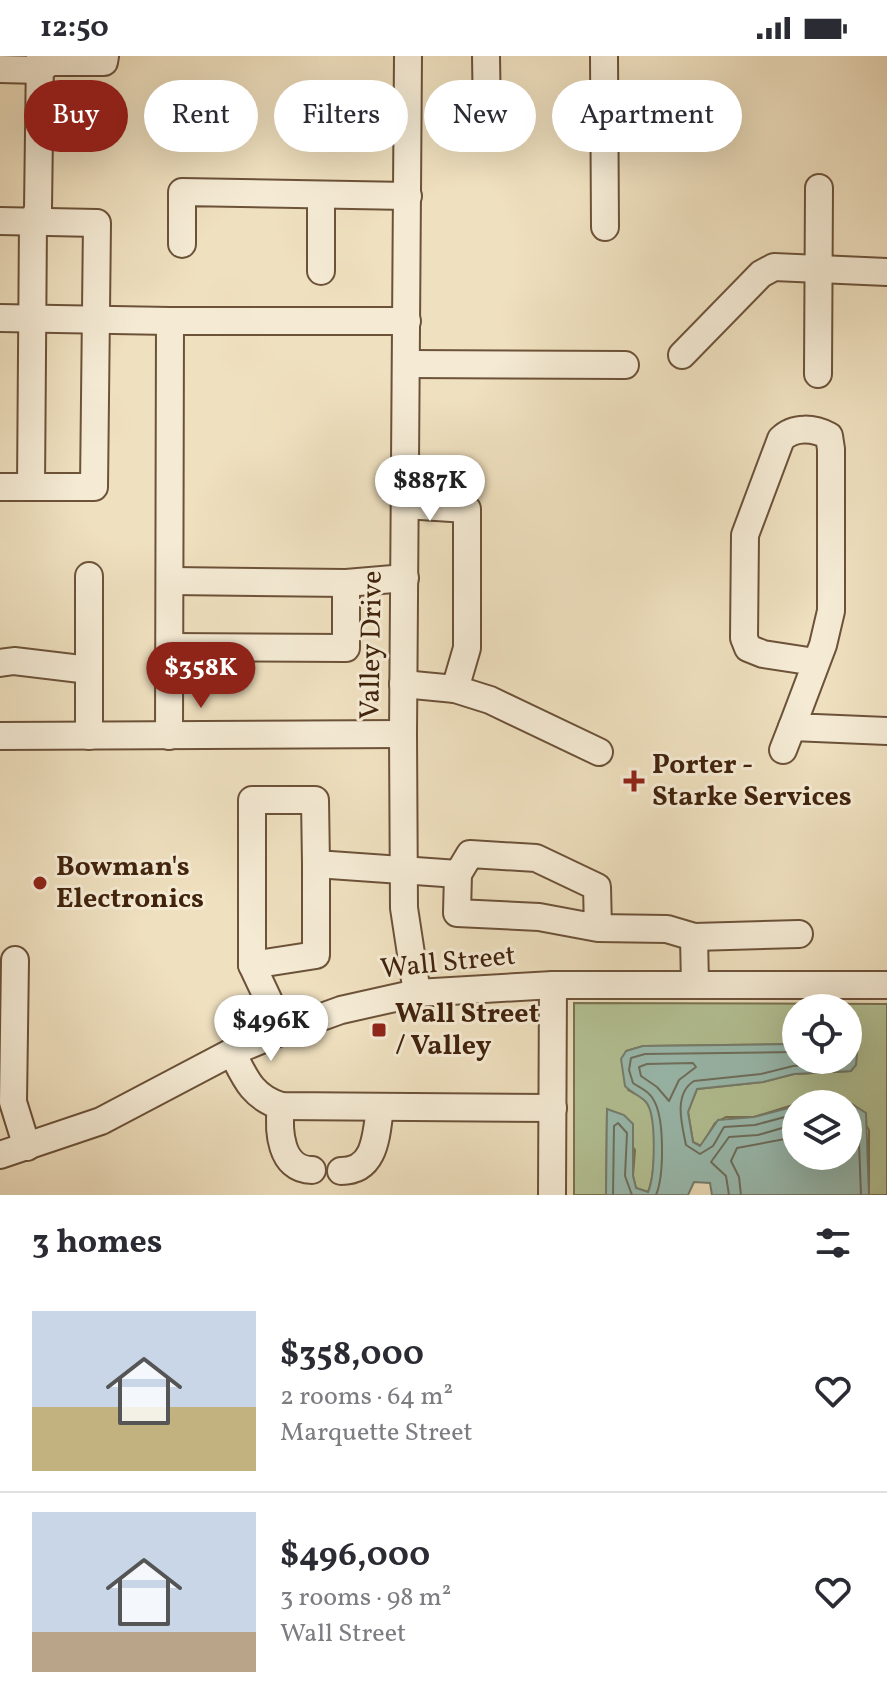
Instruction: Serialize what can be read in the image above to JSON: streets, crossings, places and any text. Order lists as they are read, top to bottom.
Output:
{
  "streets": {
    "street": ["Valley Drive", "Wall Street"]
  },
  "crossings": [
    ["Valley Drive", "Wall Street"]
  ],
  "places": {
    "health": ["Porter - Starke Services"],
    "other": ["Bowman's Electronics"],
    "transit": ["Wall Street / Valley"]
  },
  "page": {
    "status": "12:50",
    "chip": [
      "Buy",
      "Rent",
      "Filters",
      "New",
      "Apartment"
    ],
    "price": ["$887K", "$358K", "$496K"],
    "heading": "3 homes",
    "list": [
      {
        "name": "$358,000",
        "note": "2 rooms · 64 m² · Marquette Street"
      },
      {
        "name": "$496,000",
        "note": "3 rooms · 98 m² · Wall Street"
      }
    ]
  }
}
